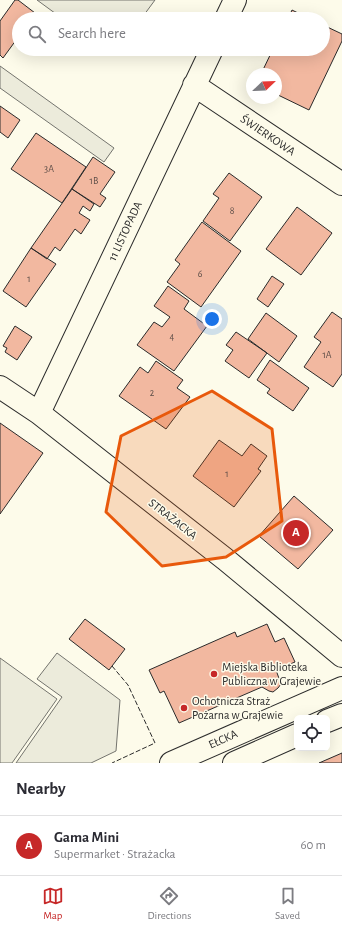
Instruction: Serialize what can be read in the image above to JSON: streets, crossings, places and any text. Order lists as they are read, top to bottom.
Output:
{
  "streets": {
    "street": [
      "ŚWIERKOWA",
      "11 LISTOPADA",
      "STRAŻACKA",
      "EŁCKA"
    ]
  },
  "crossings": [
    ["ŚWIERKOWA", "11 LISTOPADA"],
    ["11 LISTOPADA", "STRAŻACKA"]
  ],
  "places": ["Miejska Biblioteka Publiczna w Grajewie", "Ochotnicza Straż Pożarna w Grajewie"],
  "house_numbers": [
    "3A",
    "1B",
    "8",
    "6",
    "1",
    "4",
    "1A",
    "2",
    "1"
  ],
  "north": "top right",
  "page": {
    "search": "Search here",
    "pins": "A",
    "heading": "Nearby",
    "list": [
      {
        "mark": "A",
        "name": "Gama Mini",
        "note": "Supermarket · Strażacka",
        "value": "60 m"
      }
    ],
    "nav": ["Map", "Directions", "Saved"]
  }
}
